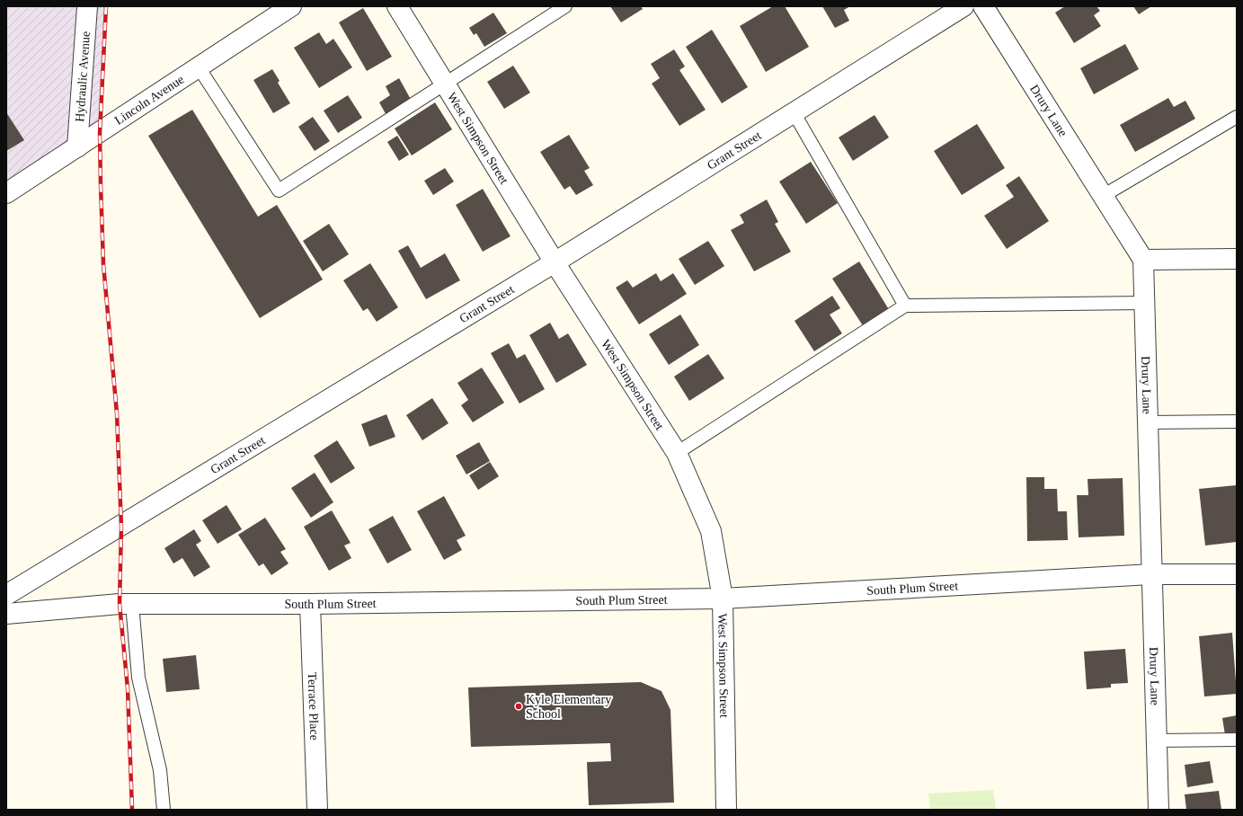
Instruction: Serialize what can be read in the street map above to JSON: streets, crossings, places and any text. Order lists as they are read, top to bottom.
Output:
{
  "streets": {
    "street": [
      "Hydraulic Avenue",
      "Lincoln Avenue",
      "Drury Lane",
      "West Simpson Street",
      "Grant Street",
      "South Plum Street",
      "Terrace Place"
    ]
  },
  "crossings": [
    ["Hydraulic Avenue", "Lincoln Avenue"],
    ["Drury Lane", "South Plum Street"],
    ["West Simpson Street", "Grant Street"],
    ["West Simpson Street", "South Plum Street"],
    ["South Plum Street", "Terrace Place"]
  ],
  "places": ["Kyle Elementary School"]
}
